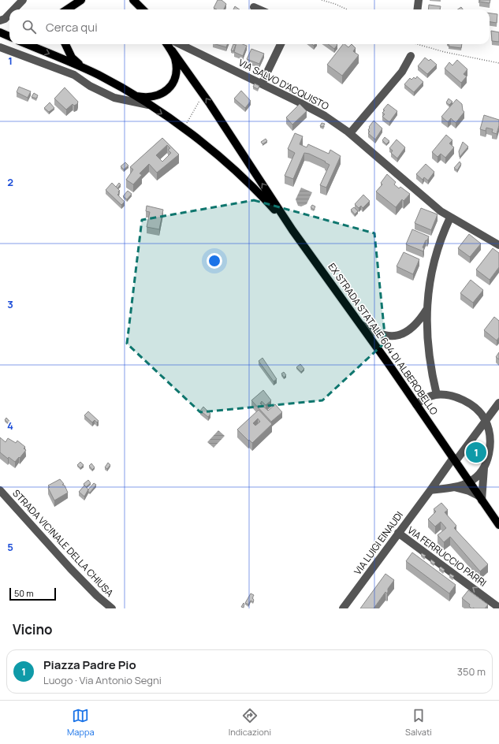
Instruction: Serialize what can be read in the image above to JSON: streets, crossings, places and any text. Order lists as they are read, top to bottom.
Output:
{
  "streets": {
    "main road": ["EX STRADA STATALE 604 DI ALBEROBELLO"],
    "street": [
      "VIA SALVO D'ACQUISTO",
      "STRADA VICINALE DELLA CHIUSA",
      "VIA LUIGI EINAUDI",
      "VIA FERRUCCIO PARRI"
    ]
  },
  "crossings": [
    ["EX STRADA STATALE 604 DI ALBEROBELLO", "VIA LUIGI EINAUDI"],
    ["VIA LUIGI EINAUDI", "VIA FERRUCCIO PARRI"]
  ],
  "one_way": ["VIA FERRUCCIO PARRI"],
  "scale_bar": "50 m",
  "page": {
    "search": "Cerca qui",
    "pins": "1",
    "scale": "50 m",
    "heading": "Vicino",
    "list": [
      {
        "mark": "1",
        "name": "Piazza Padre Pio",
        "note": "Luogo · Via Antonio Segni",
        "value": "350 m"
      }
    ],
    "nav": ["Mappa", "Indicazioni", "Salvati"]
  },
  "grid": {
    "rows": [
      "1",
      "2",
      "3",
      "4",
      "5"
    ]
  }
}
